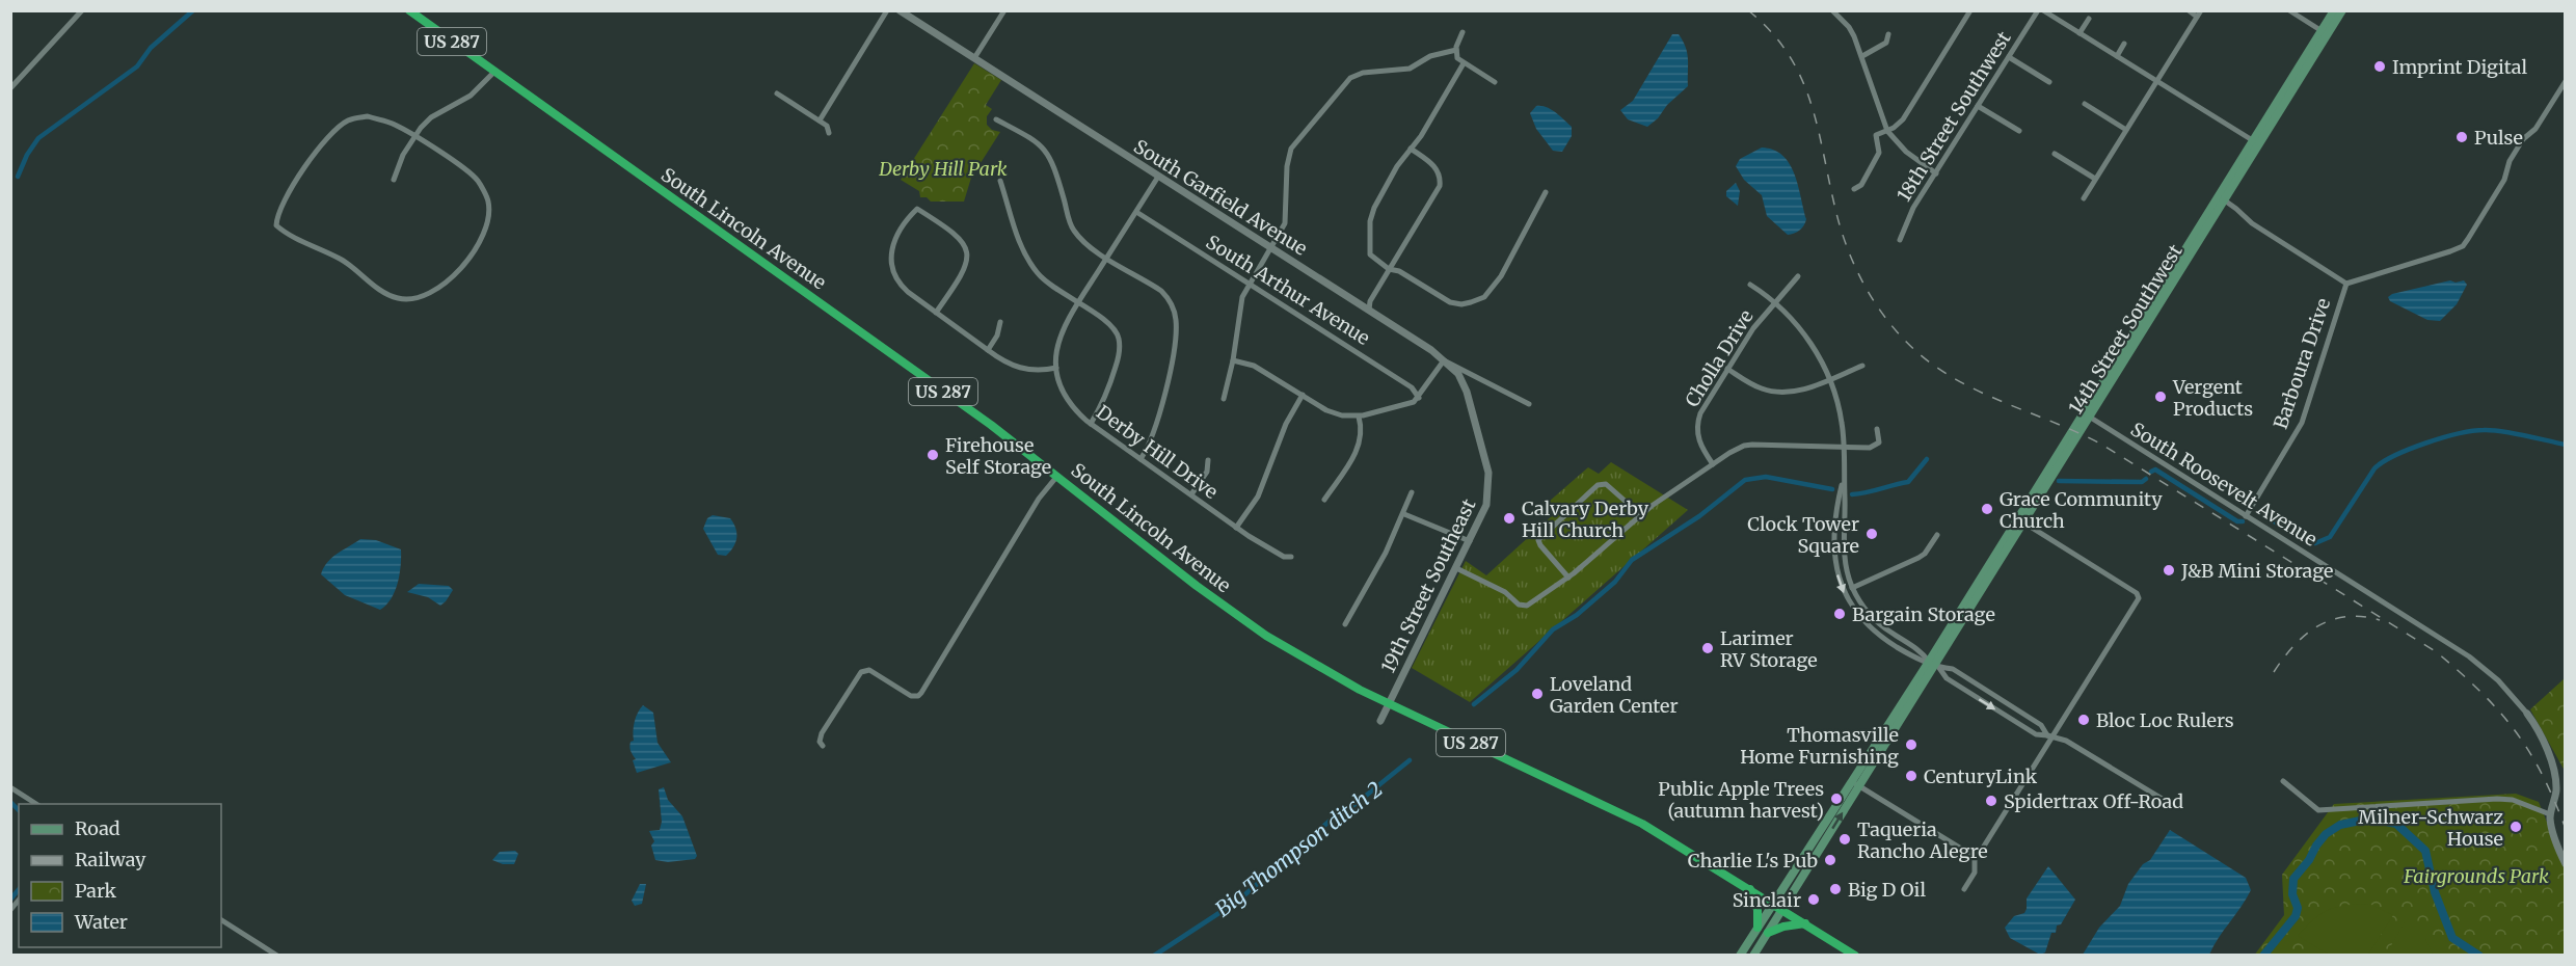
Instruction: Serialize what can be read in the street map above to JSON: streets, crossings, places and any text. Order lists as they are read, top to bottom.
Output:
{
  "streets": {
    "highway": ["US 287", "South Lincoln Avenue"],
    "main road": ["14th Street Southwest"],
    "street": [
      "18th Street Southwest",
      "South Garfield Avenue",
      "South Arthur Avenue",
      "Cholla Drive",
      "Barboura Drive",
      "Derby Hill Drive",
      "South Roosevelt Avenue",
      "19th Street Southeast"
    ]
  },
  "crossings": [
    ["South Garfield Avenue", "Derby Hill Drive"],
    ["South Garfield Avenue", "19th Street Southeast"],
    ["South Lincoln Avenue", "14th Street Southwest"],
    ["South Lincoln Avenue", "19th Street Southeast"],
    ["South Arthur Avenue", "Derby Hill Drive"],
    ["14th Street Southwest", "South Roosevelt Avenue"],
    ["Barboura Drive", "South Roosevelt Avenue"]
  ],
  "water": ["Big Thompson ditch 2"],
  "parks": ["Derby Hill Park", "Fairgrounds Park"],
  "places": [
    "Imprint Digital",
    "Pulse",
    "Vergent Products",
    "Firehouse Self Storage",
    "Grace Community Church",
    "Calvary Derby Hill Church",
    "Clock Tower Square",
    "J&B Mini Storage",
    "Bargain Storage",
    "Larimer RV Storage",
    "Loveland Garden Center",
    "Bloc Loc Rulers",
    "Thomasville Home Furnishing",
    "CenturyLink",
    "Public Apple Trees (autumn harvest)",
    "Spidertrax Off-Road",
    "Milner-Schwarz House",
    "Taqueria Rancho Alegre",
    "Charlie L's Pub",
    "Big D Oil",
    "Sinclair"
  ],
  "legend": [
    "Road",
    "Railway",
    "Park",
    "Water"
  ]
}
